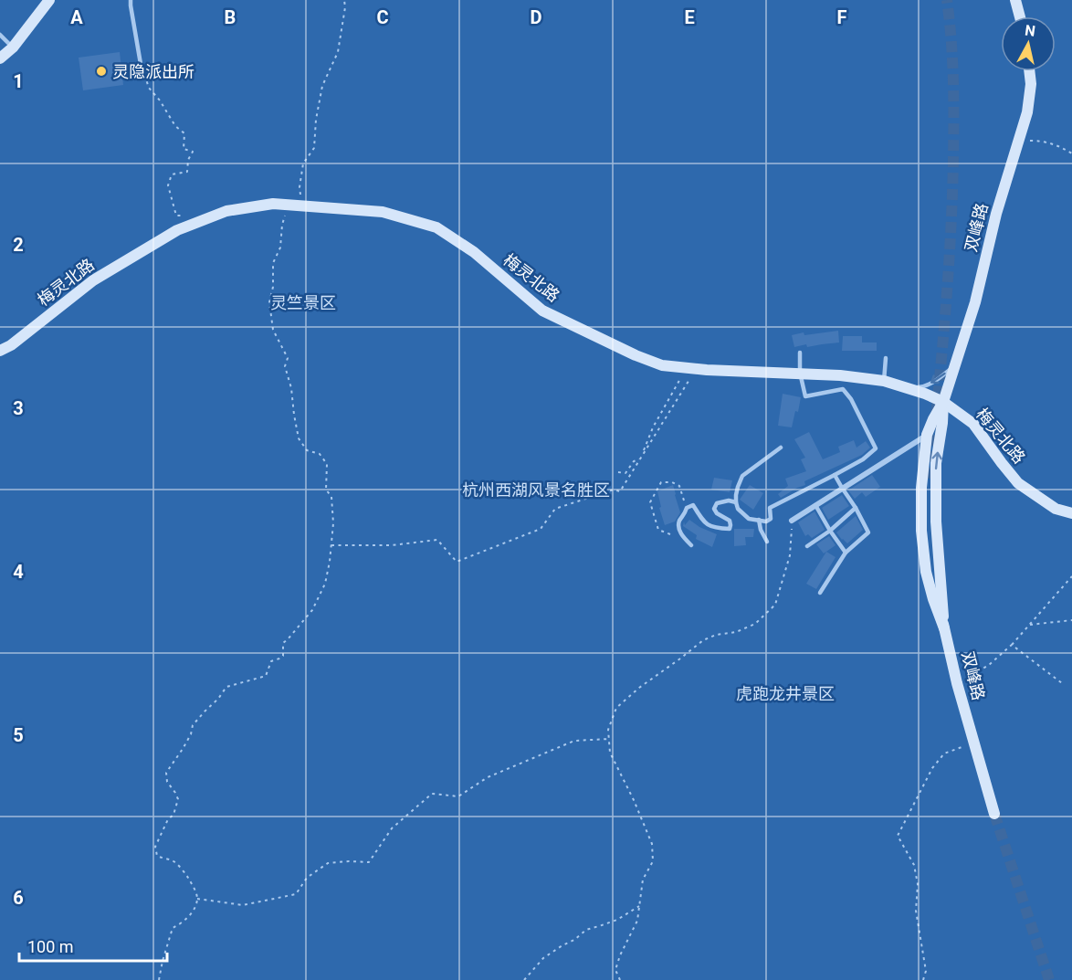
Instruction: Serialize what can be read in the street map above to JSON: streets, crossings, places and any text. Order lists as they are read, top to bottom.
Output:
{
  "streets": {
    "main road": ["双峰路", "梅灵北路"]
  },
  "crossings": [
    ["双峰路", "梅灵北路"]
  ],
  "parks": ["灵竺景区", "杭州西湖风景名胜区", "虎跑龙井景区"],
  "places": ["灵隐派出所"],
  "scale_bar": "100 m",
  "north": "top",
  "grid": {
    "columns": [
      "A",
      "B",
      "C",
      "D",
      "E",
      "F"
    ],
    "rows": [
      "1",
      "2",
      "3",
      "4",
      "5",
      "6"
    ]
  }
}
